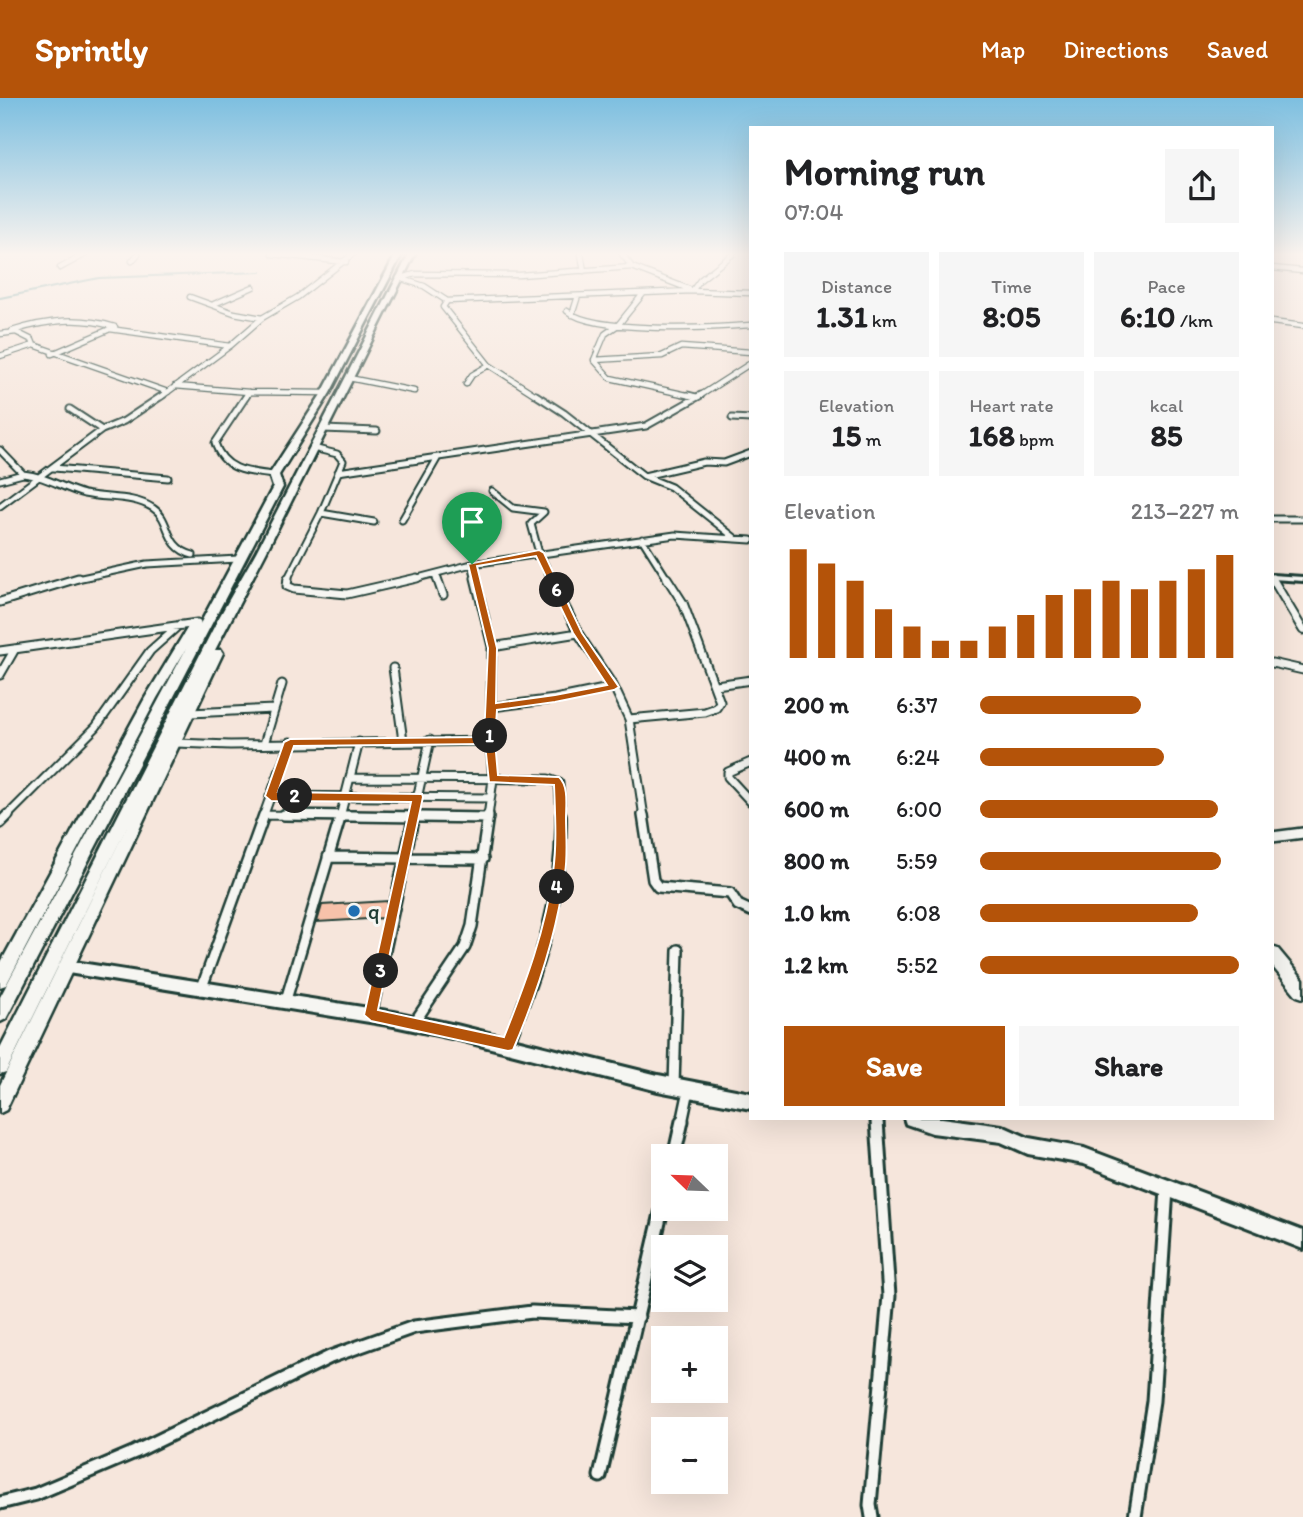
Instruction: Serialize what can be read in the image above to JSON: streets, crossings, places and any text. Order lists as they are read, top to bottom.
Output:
{
  "places": ["q"],
  "north": "top left",
  "page": {
    "header": "Sprintly",
    "nav": ["Map", "Directions", "Saved"],
    "heading": ["Morning run", "07:04"],
    "stats": [
      ["Distance", "1.31 km"],
      ["Time", "8:05"],
      ["Pace", "6:10 /km"],
      ["Elevation", "15 m"],
      ["Heart rate", "168 bpm"],
      ["kcal", "85"]
    ],
    "chart": ["Elevation", "213–227 m"],
    "pins": [
      "6",
      "1",
      "2",
      "4",
      "3"
    ],
    "list": [
      {
        "name": "200 m",
        "note": "6:37"
      },
      {
        "name": "400 m",
        "note": "6:24"
      },
      {
        "name": "600 m",
        "note": "6:00"
      },
      {
        "name": "800 m",
        "note": "5:59"
      },
      {
        "name": "1.0 km",
        "note": "6:08"
      },
      {
        "name": "1.2 km",
        "note": "5:52"
      }
    ],
    "buttons": ["Save", "Share"],
    "map_buttons": ["+", "−"]
  }
}
